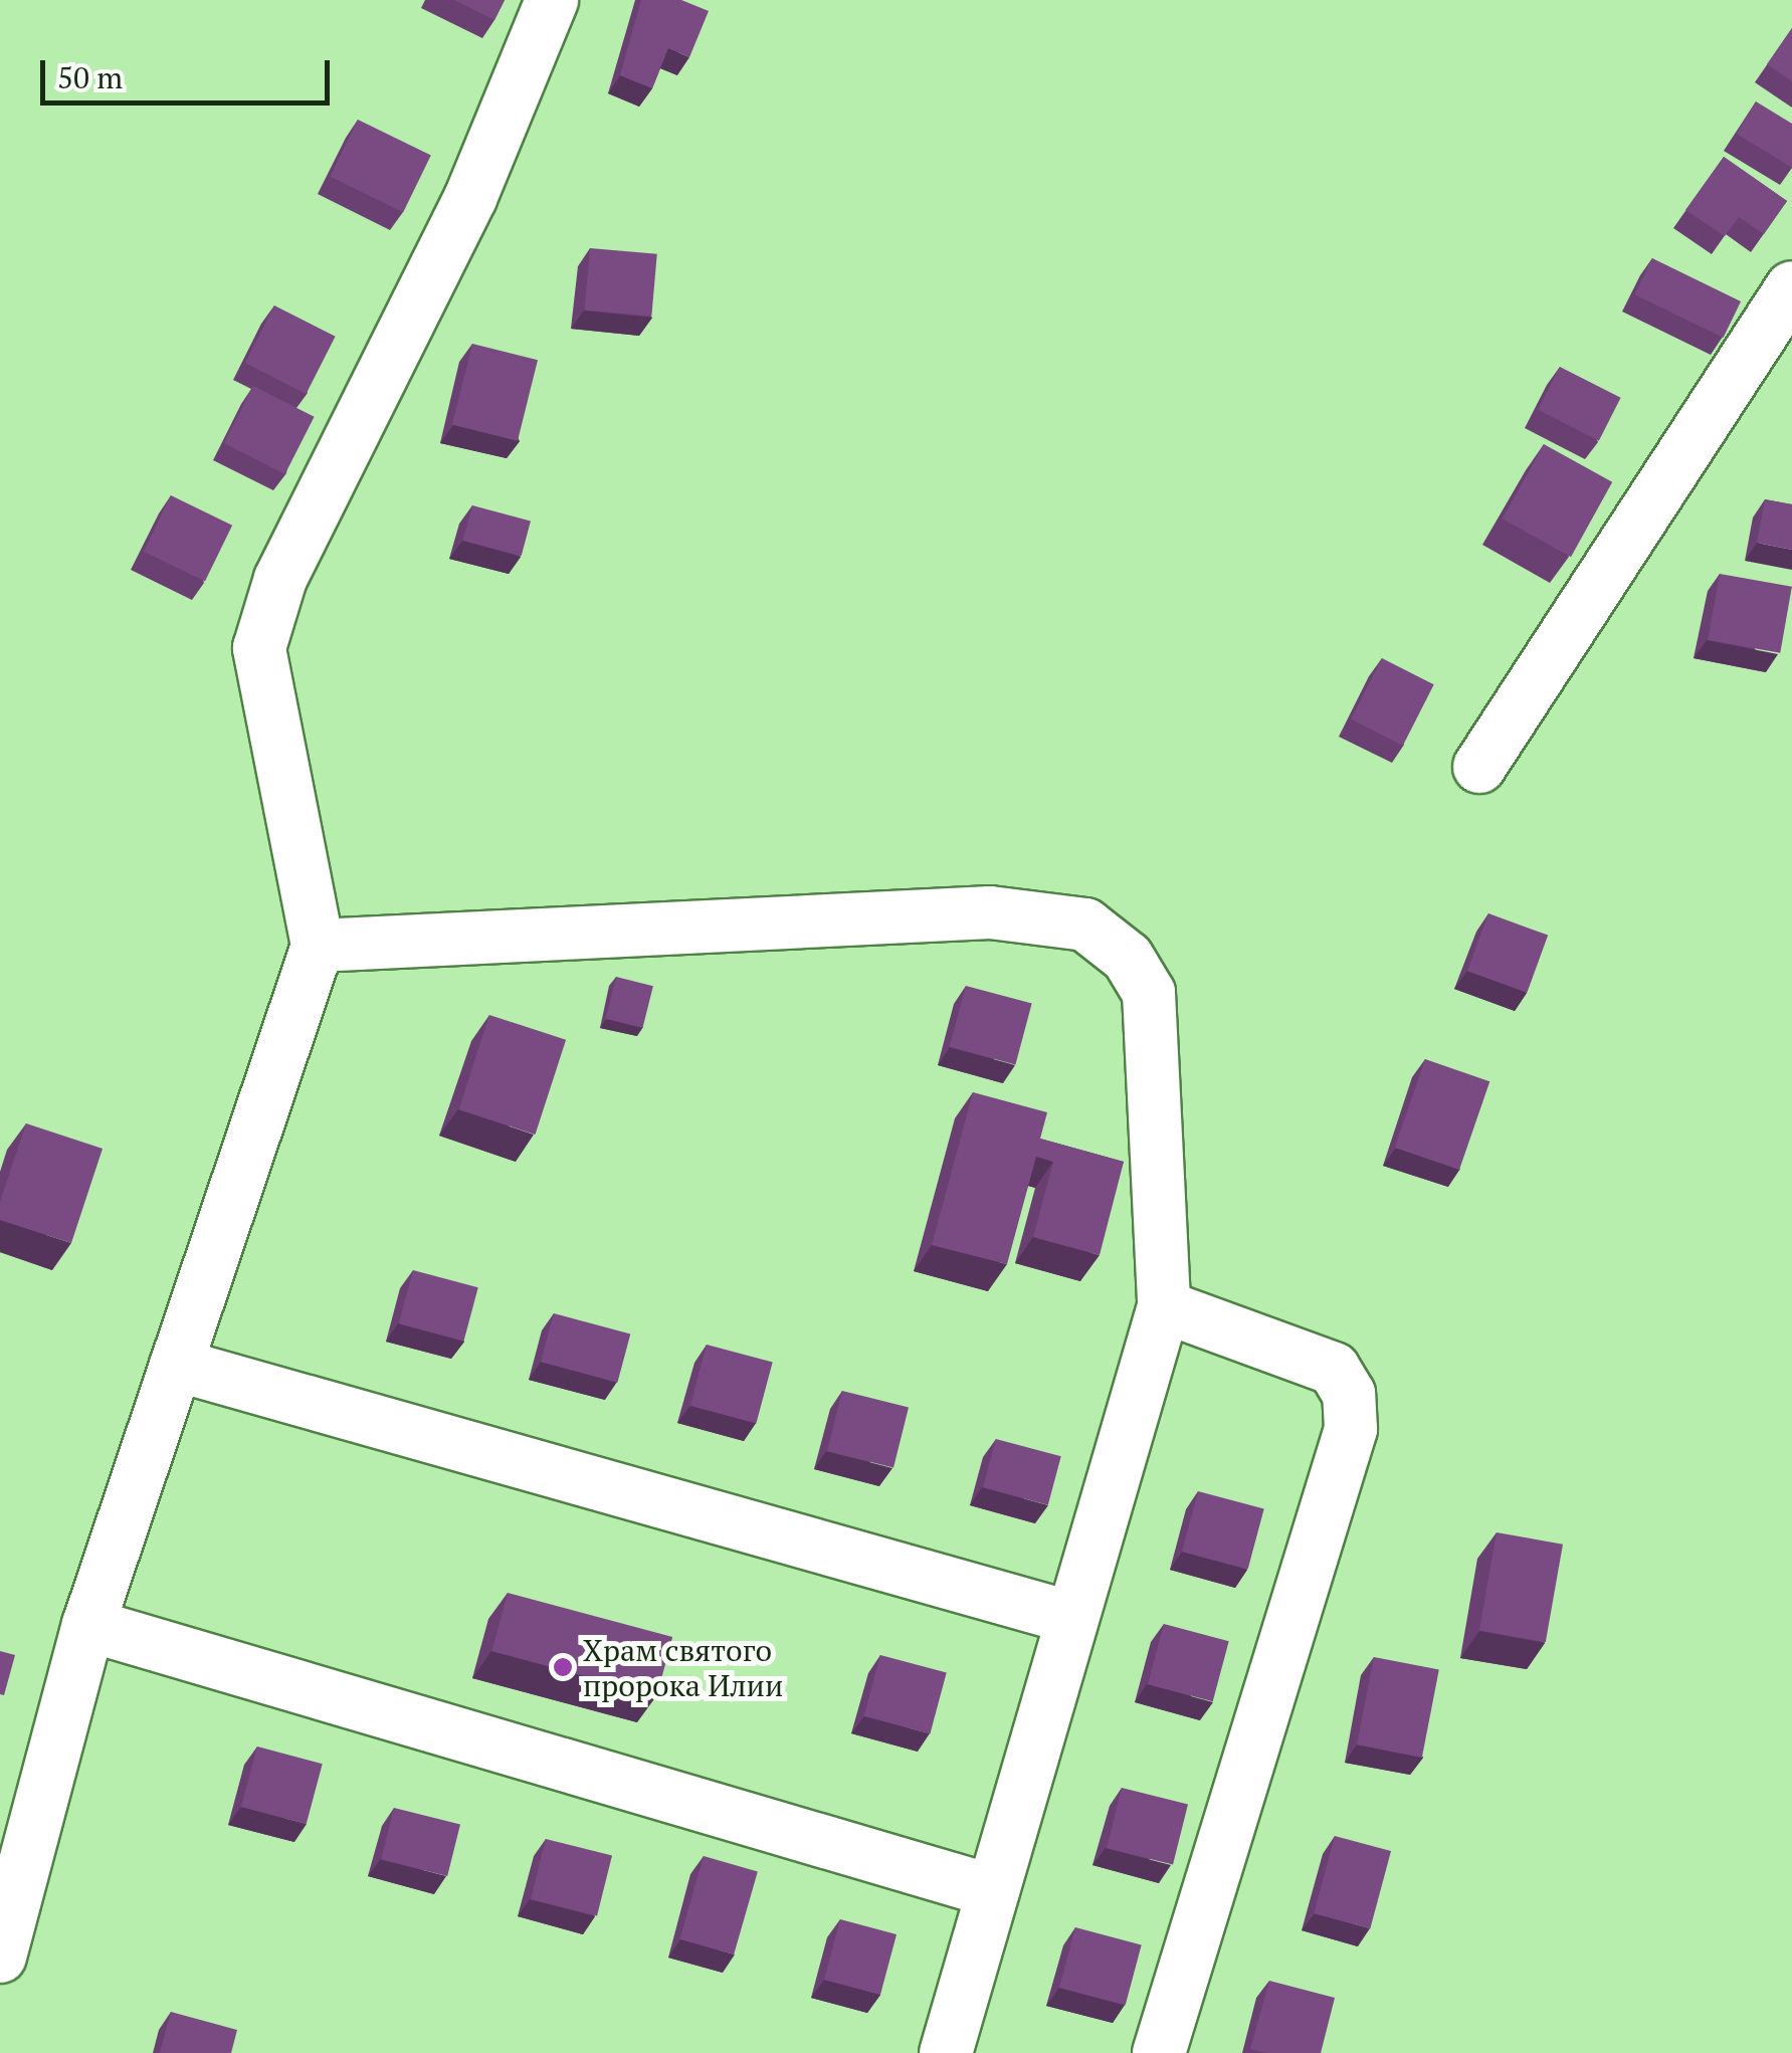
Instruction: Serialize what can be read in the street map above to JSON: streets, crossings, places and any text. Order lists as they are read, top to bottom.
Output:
{
  "places": ["Храм святого пророка Илии"],
  "scale_bar": "50 m"
}
